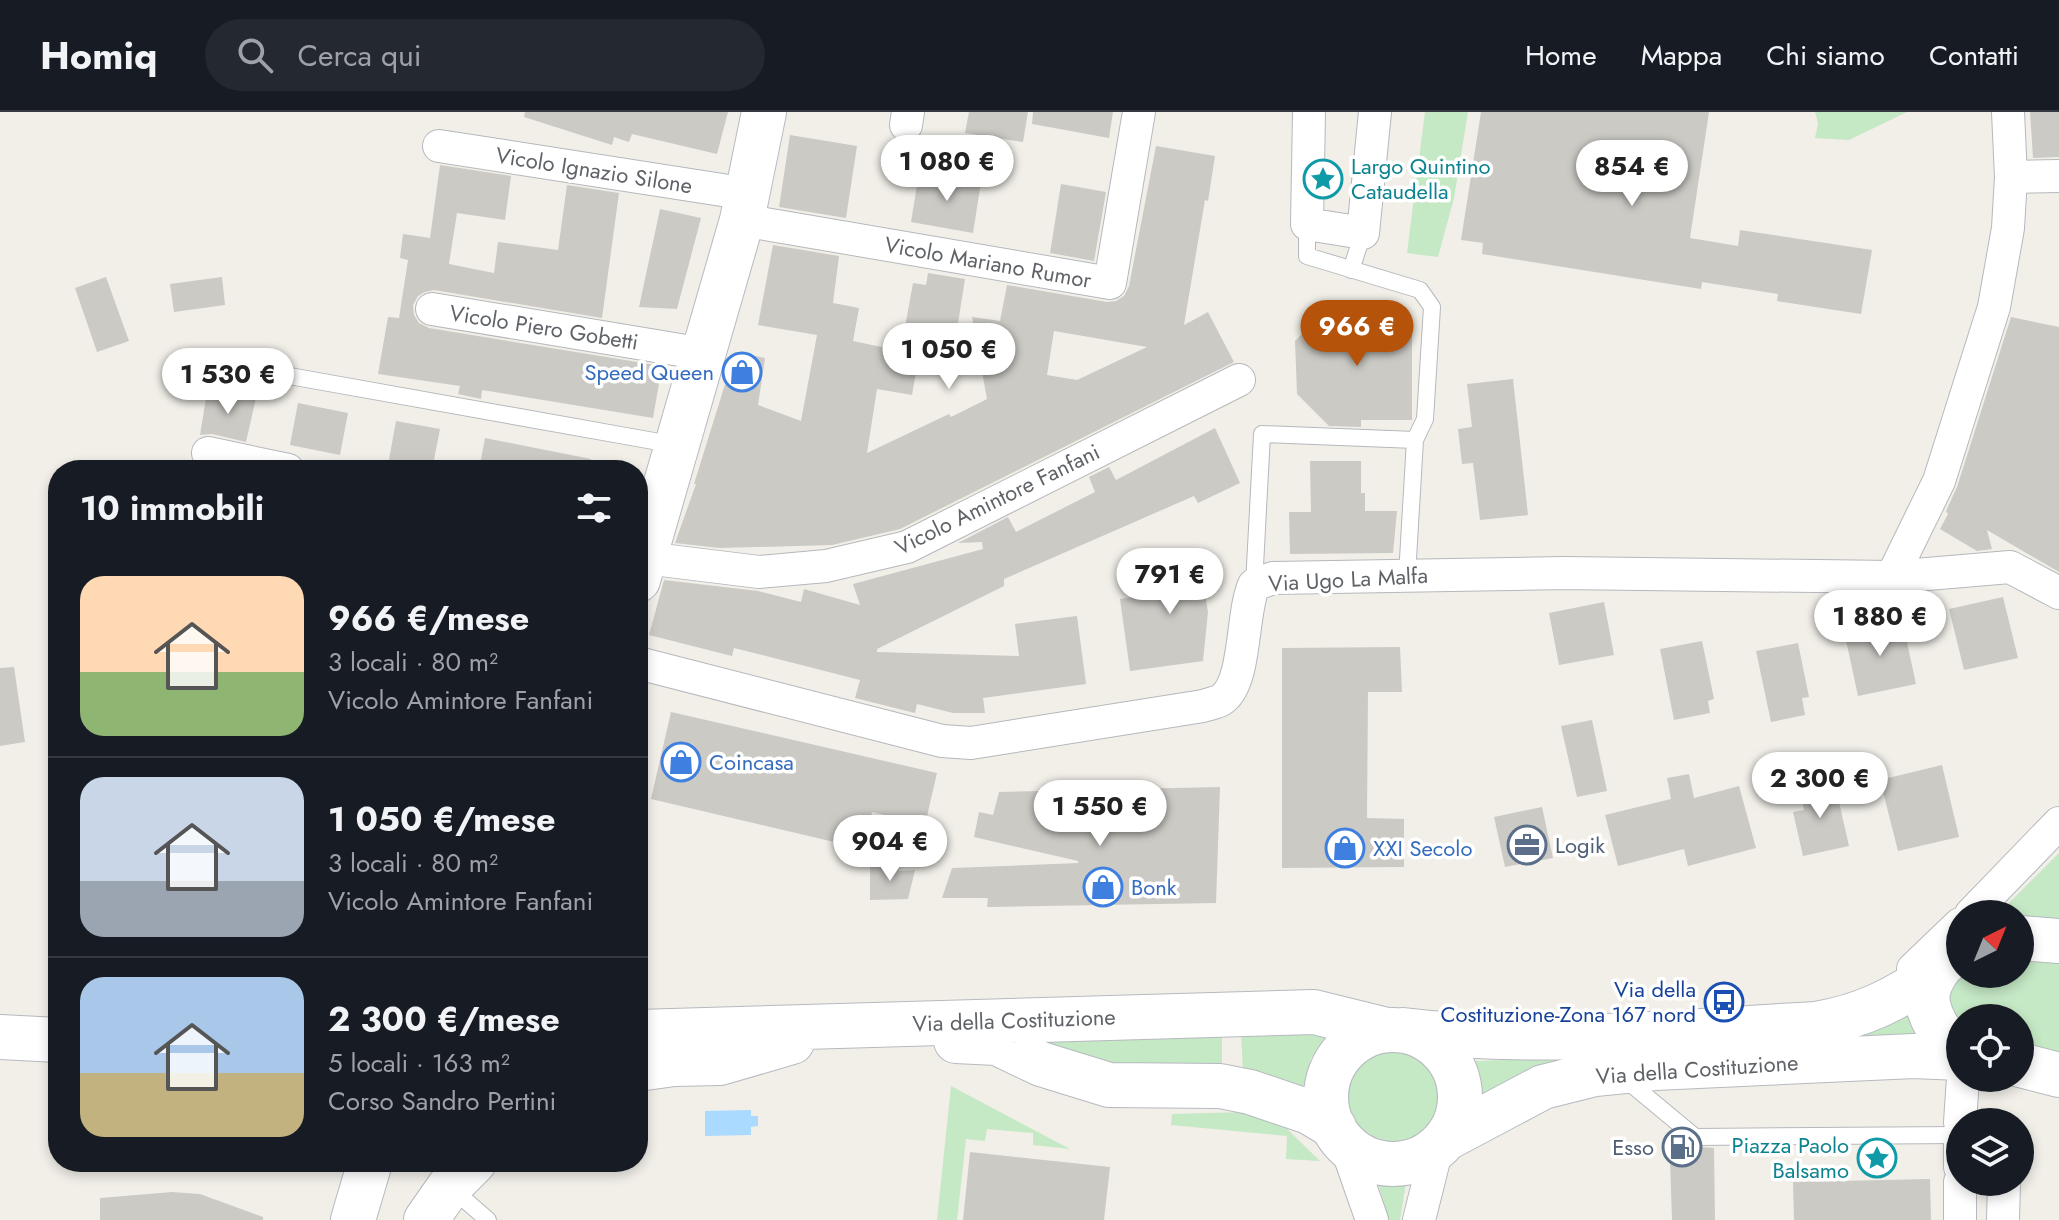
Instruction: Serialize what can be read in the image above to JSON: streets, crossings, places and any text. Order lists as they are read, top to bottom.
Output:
{
  "streets": {
    "main road": ["Via della Costituzione"],
    "street": [
      "Vicolo Ignazio Silone",
      "Vicolo Mariano Rumor",
      "Vicolo Piero Gobetti",
      "Vicolo Amintore Fanfani",
      "Via Ugo La Malfa"
    ]
  },
  "crossings": [
    ["Vicolo Ignazio Silone", "Vicolo Mariano Rumor"]
  ],
  "places": {
    "place": ["Largo Quintino Cataudella", "Piazza Paolo Balsamo"],
    "shop": [
      "Speed Queen",
      "Coincasa",
      "XXI Secolo",
      "Bonk"
    ],
    "office": ["Logik"],
    "bus stop": ["Via della Costituzione-Zona 167 nord"],
    "fuel station": ["Esso"]
  },
  "north": "top right",
  "page": {
    "header": "Homiq",
    "search": "Cerca qui",
    "nav": [
      "Home",
      "Mappa",
      "Chi siamo",
      "Contatti"
    ],
    "price": [
      "1 080 €",
      "854 €",
      "966 €",
      "1 050 €",
      "1 530 €",
      "791 €",
      "1 880 €",
      "2 300 €",
      "1 550 €",
      "904 €"
    ],
    "heading": "10 immobili",
    "list": [
      {
        "name": "966 €/mese",
        "note": "3 locali · 80 m² · Vicolo Amintore Fanfani"
      },
      {
        "name": "1 050 €/mese",
        "note": "3 locali · 80 m² · Vicolo Amintore Fanfani"
      },
      {
        "name": "2 300 €/mese",
        "note": "5 locali · 163 m² · Corso Sandro Pertini"
      }
    ]
  }
}
